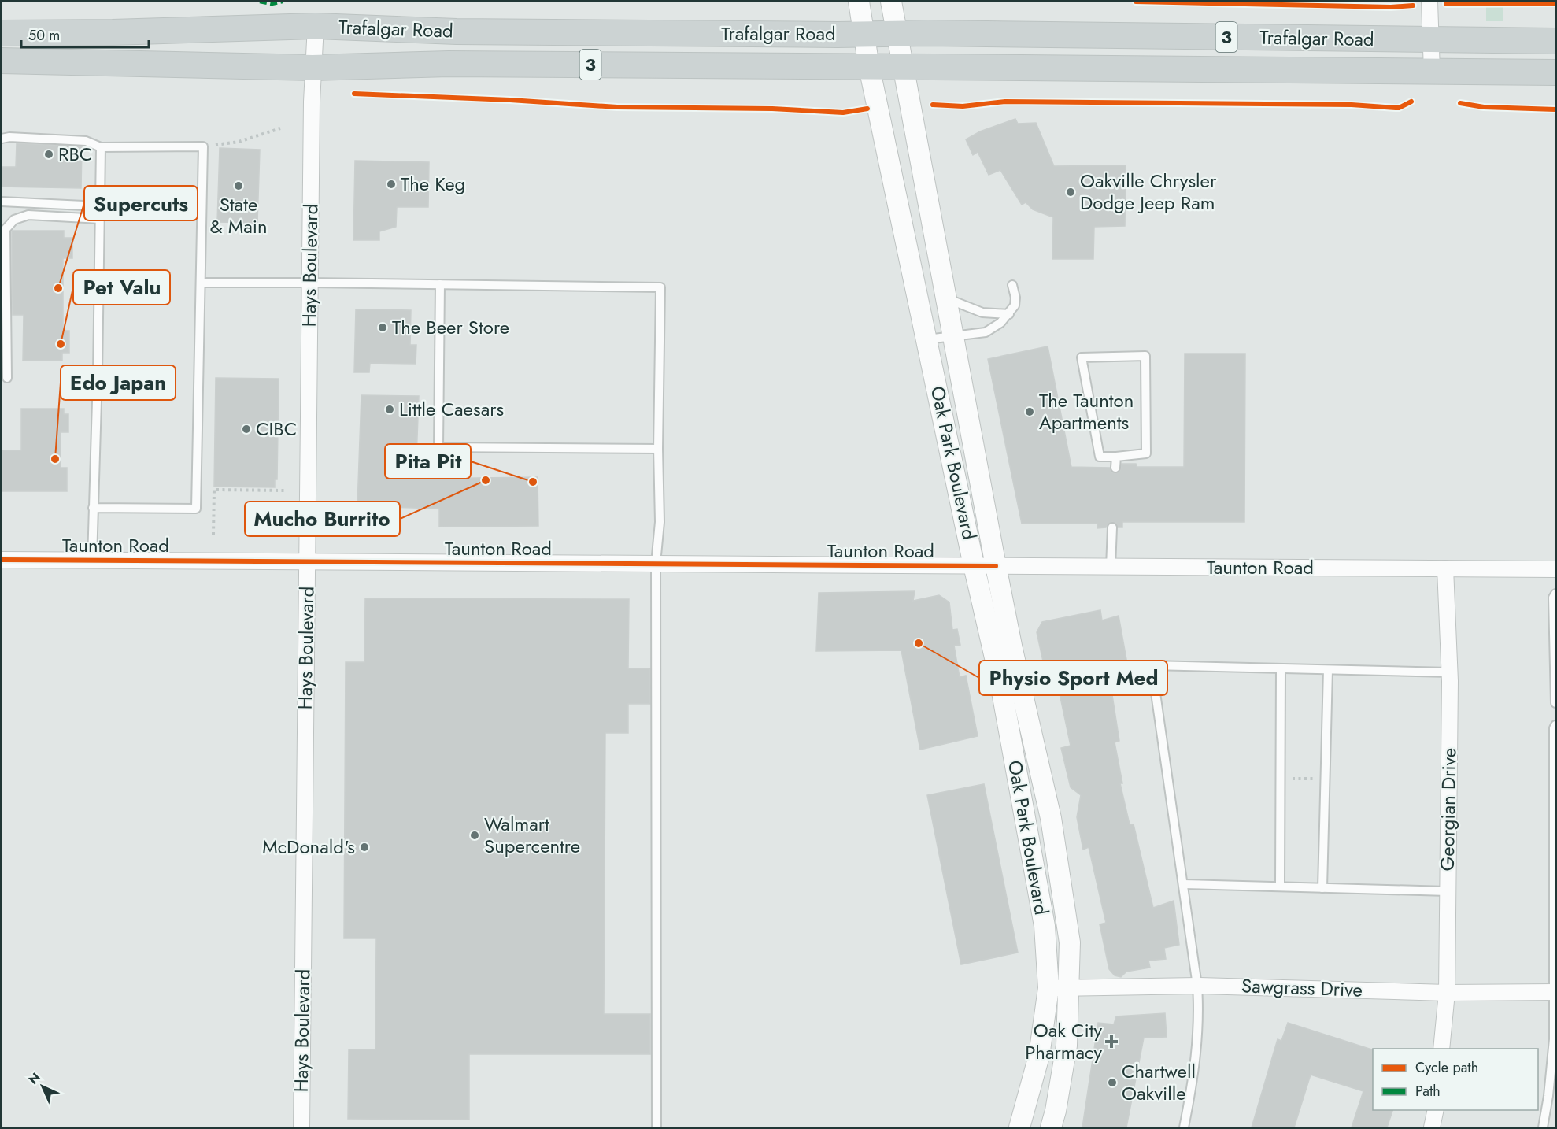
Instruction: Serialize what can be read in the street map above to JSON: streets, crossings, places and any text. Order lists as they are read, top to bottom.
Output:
{
  "streets": {
    "main road": ["Trafalgar Road", "3"],
    "street": [
      "Hays Boulevard",
      "Oak Park Boulevard",
      "Taunton Road",
      "Georgian Drive",
      "Sawgrass Drive"
    ]
  },
  "crossings": [
    ["Trafalgar Road", "Hays Boulevard"],
    ["Trafalgar Road", "Oak Park Boulevard"],
    ["Hays Boulevard", "Taunton Road"],
    ["Oak Park Boulevard", "Taunton Road"],
    ["Oak Park Boulevard", "Sawgrass Drive"],
    ["Taunton Road", "Georgian Drive"],
    ["Georgian Drive", "Sawgrass Drive"]
  ],
  "places": {
    "other": [
      "RBC",
      "The Keg",
      "State & Main",
      "Oakville Chrysler Dodge Jeep Ram",
      "Supercuts",
      "The Beer Store",
      "Pet Valu",
      "Little Caesars",
      "The Taunton Apartments",
      "CIBC",
      "Edo Japan",
      "Mucho Burrito",
      "Pita Pit",
      "Physio Sport Med",
      "Walmart Supercentre",
      "McDonald's",
      "Chartwell Oakville"
    ],
    "health": ["Oak City Pharmacy"]
  },
  "legend": ["Cycle path", "Path"],
  "scale_bar": "50 m",
  "north": "top left"
}
